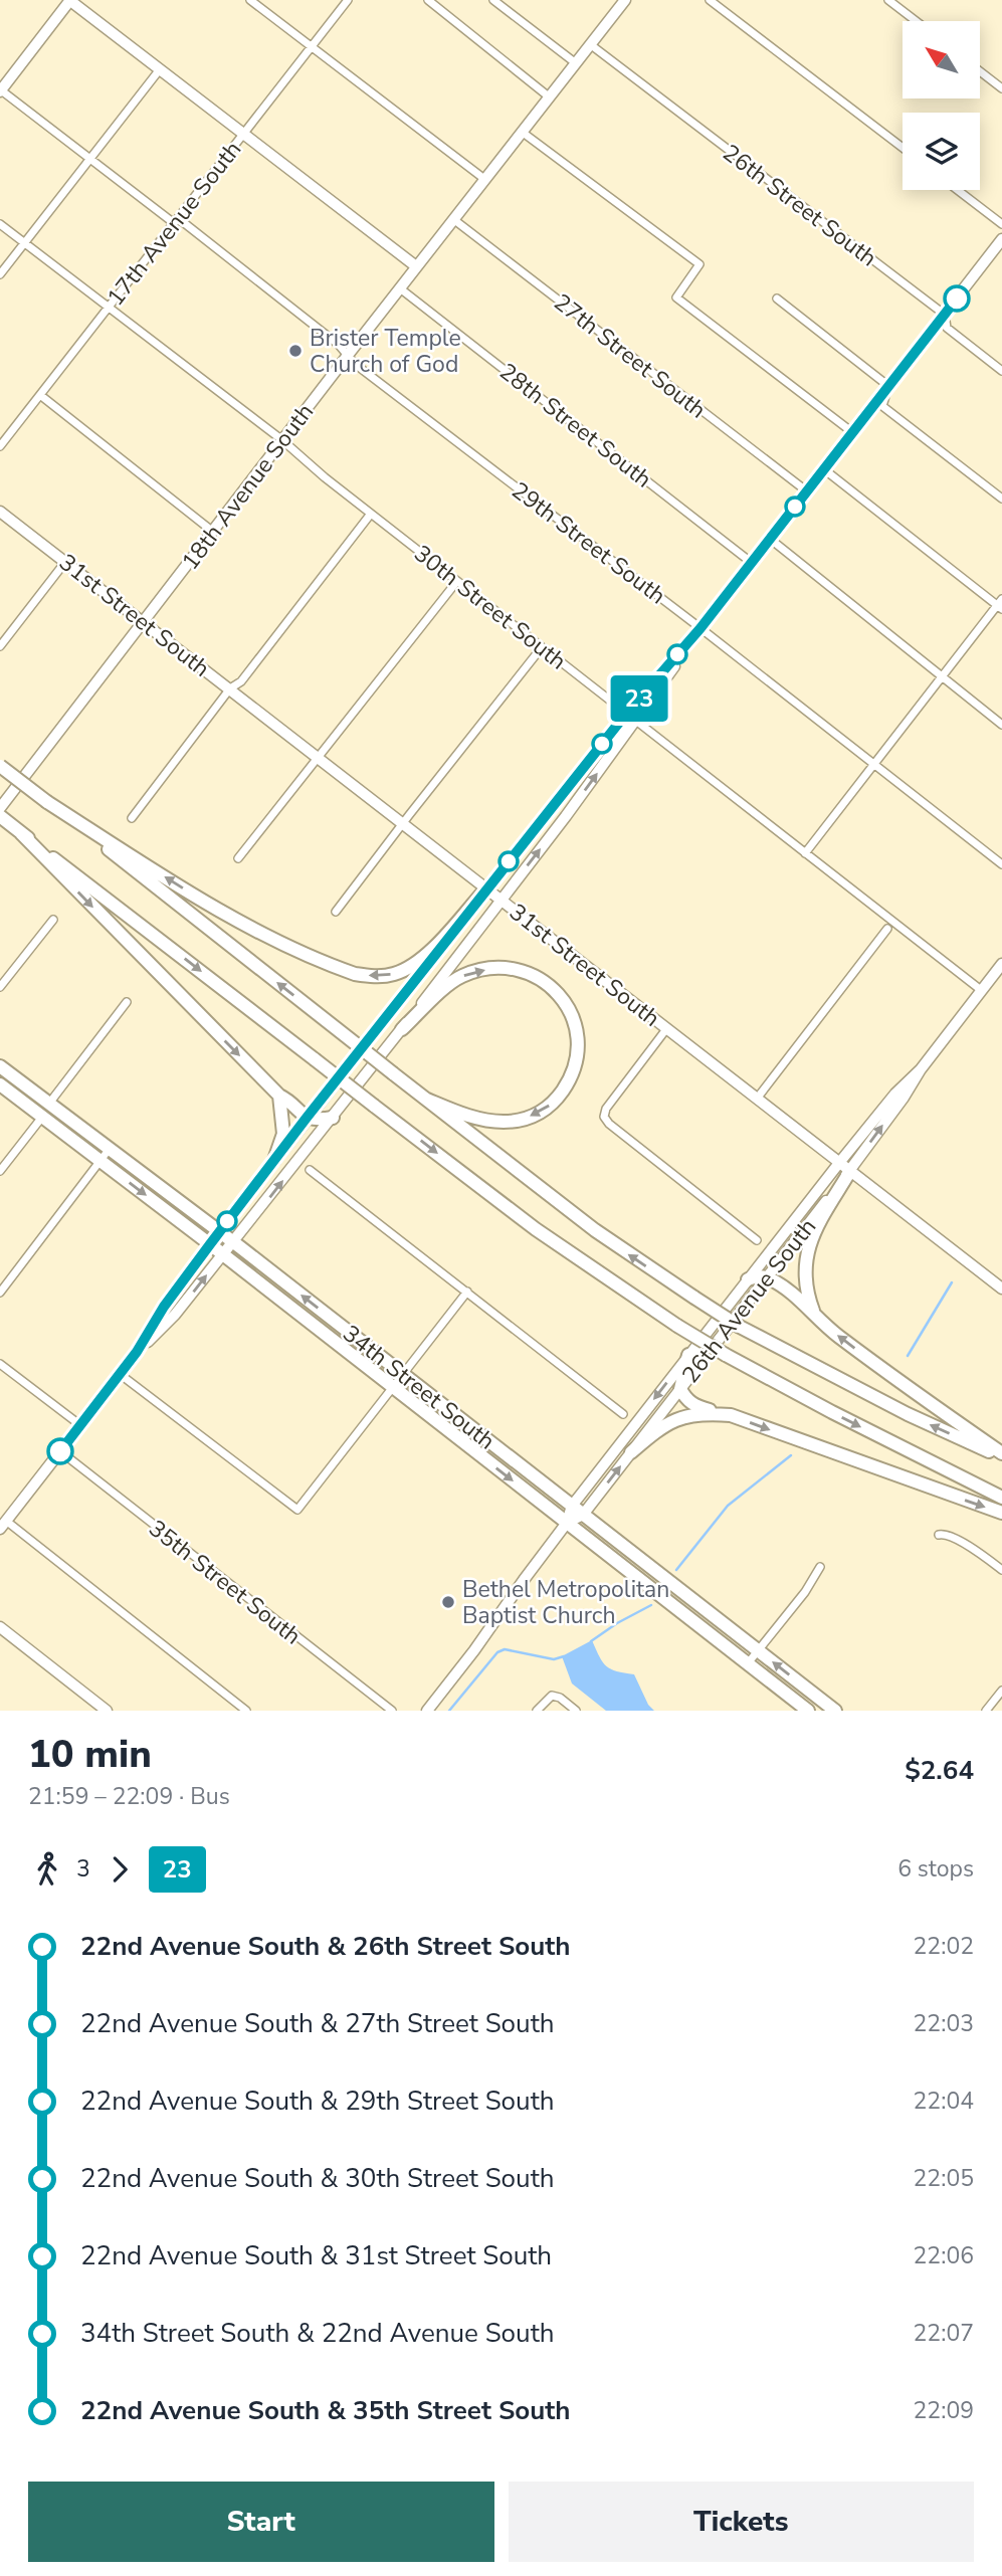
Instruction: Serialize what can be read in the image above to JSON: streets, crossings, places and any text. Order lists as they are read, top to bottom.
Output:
{
  "streets": {
    "highway": ["34th Street South"],
    "main road": ["18th Avenue South", "31st Street South", "26th Avenue South"],
    "street": [
      "26th Street South",
      "17th Avenue South",
      "27th Street South",
      "28th Street South",
      "29th Street South",
      "30th Street South",
      "35th Street South"
    ]
  },
  "crossings": [
    ["26th Street South", "18th Avenue South"],
    ["17th Avenue South", "29th Street South"],
    ["17th Avenue South", "30th Street South"],
    ["27th Street South", "18th Avenue South"],
    ["28th Street South", "18th Avenue South"],
    ["18th Avenue South", "29th Street South"],
    ["18th Avenue South", "30th Street South"],
    ["18th Avenue South", "31st Street South"],
    ["30th Street South", "26th Avenue South"],
    ["31st Street South", "26th Avenue South"],
    ["26th Avenue South", "34th Street South"]
  ],
  "places": ["Brister Temple Church of God", "Bethel Metropolitan Baptist Church"],
  "lines": ["bus line 23"],
  "north": "top left",
  "page": {
    "on_map": "23",
    "heading": ["10 min", "21:59 – 22:09 · Bus", "$2.64"],
    "legs": ["3", "23", "6 stops"],
    "list": [
      {
        "name": "22nd Avenue South & 26th Street South",
        "value": "22:02"
      },
      {
        "name": "22nd Avenue South & 27th Street South",
        "value": "22:03"
      },
      {
        "name": "22nd Avenue South & 29th Street South",
        "value": "22:04"
      },
      {
        "name": "22nd Avenue South & 30th Street South",
        "value": "22:05"
      },
      {
        "name": "22nd Avenue South & 31st Street South",
        "value": "22:06"
      },
      {
        "name": "34th Street South & 22nd Avenue South",
        "value": "22:07"
      },
      {
        "name": "22nd Avenue South & 35th Street South",
        "value": "22:09"
      }
    ],
    "buttons": ["Start", "Tickets"]
  }
}
